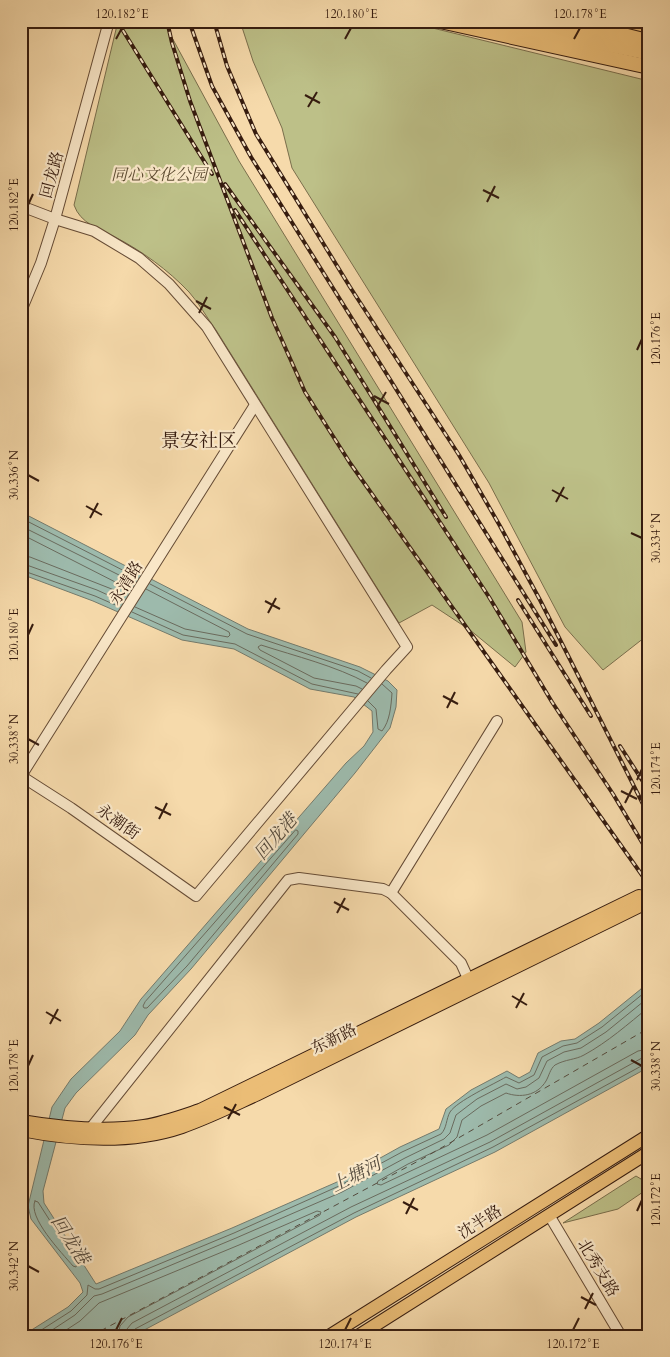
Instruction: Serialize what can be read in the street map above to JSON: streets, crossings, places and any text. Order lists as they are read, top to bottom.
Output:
{
  "streets": {
    "main road": ["东新路", "沈半路"],
    "street": [
      "回龙路",
      "永清路",
      "永潮街",
      "北秀支路"
    ]
  },
  "crossings": [
    ["永清路", "永潮街"],
    ["沈半路", "北秀支路"]
  ],
  "districts": ["景安社区"],
  "water": ["回龙港", "上塘河"],
  "parks": ["同心文化公园"],
  "coordinates": [
    "120.182°E",
    "120.180°E",
    "120.178°E",
    "120.176°E",
    "30.336°N",
    "30.334°N",
    "30.338°N",
    "120.174°E",
    "120.172°E",
    "30.342°N"
  ]
}
